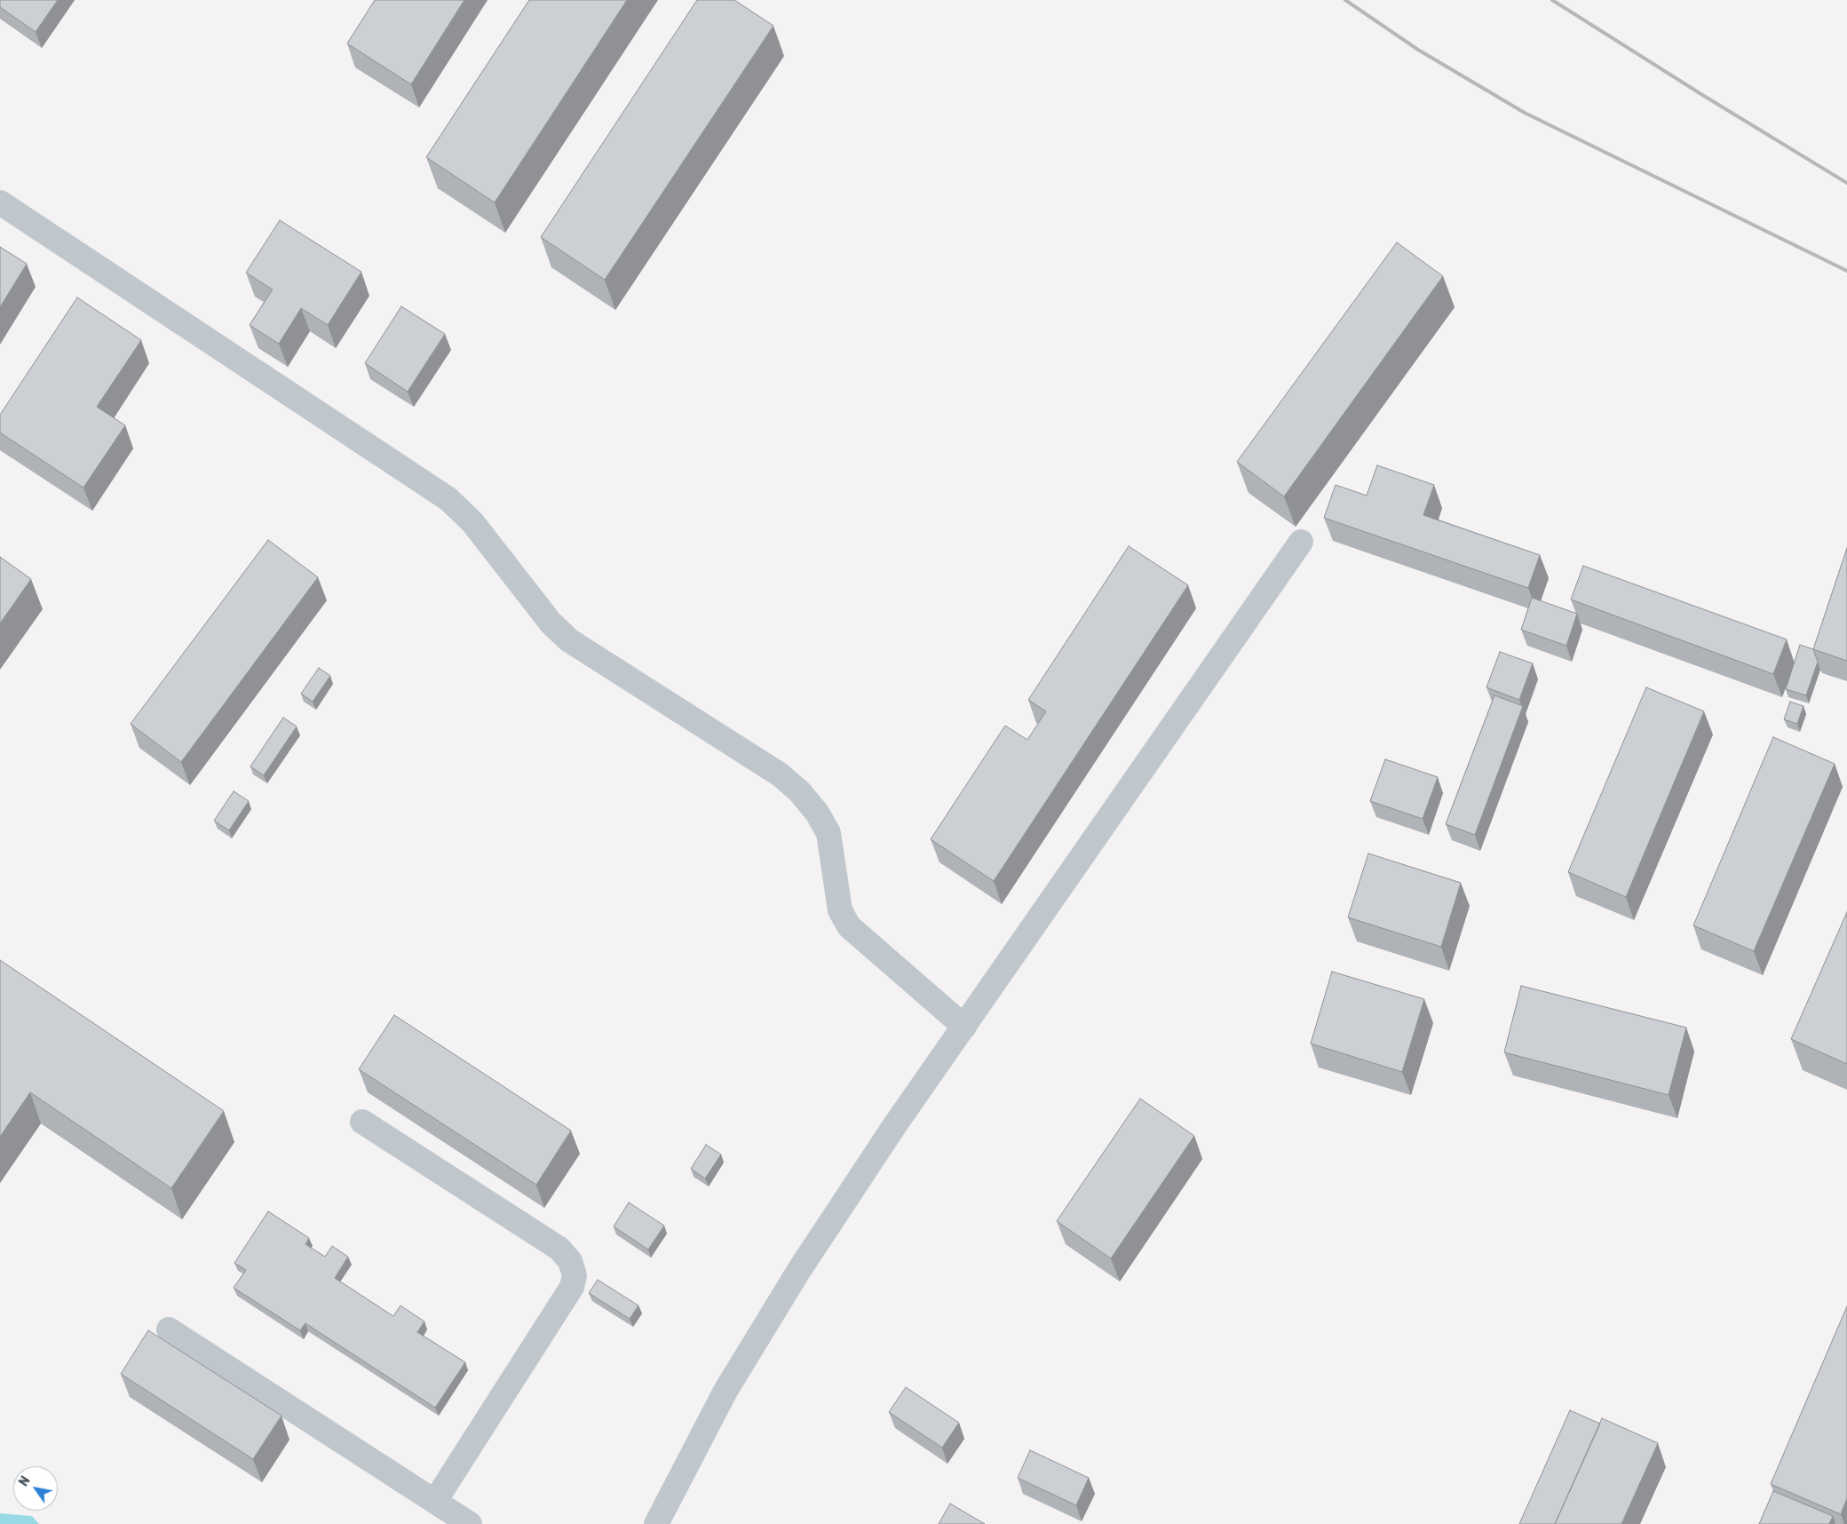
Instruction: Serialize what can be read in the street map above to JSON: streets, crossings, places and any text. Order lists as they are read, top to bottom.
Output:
{
  "north": "top left"
}
